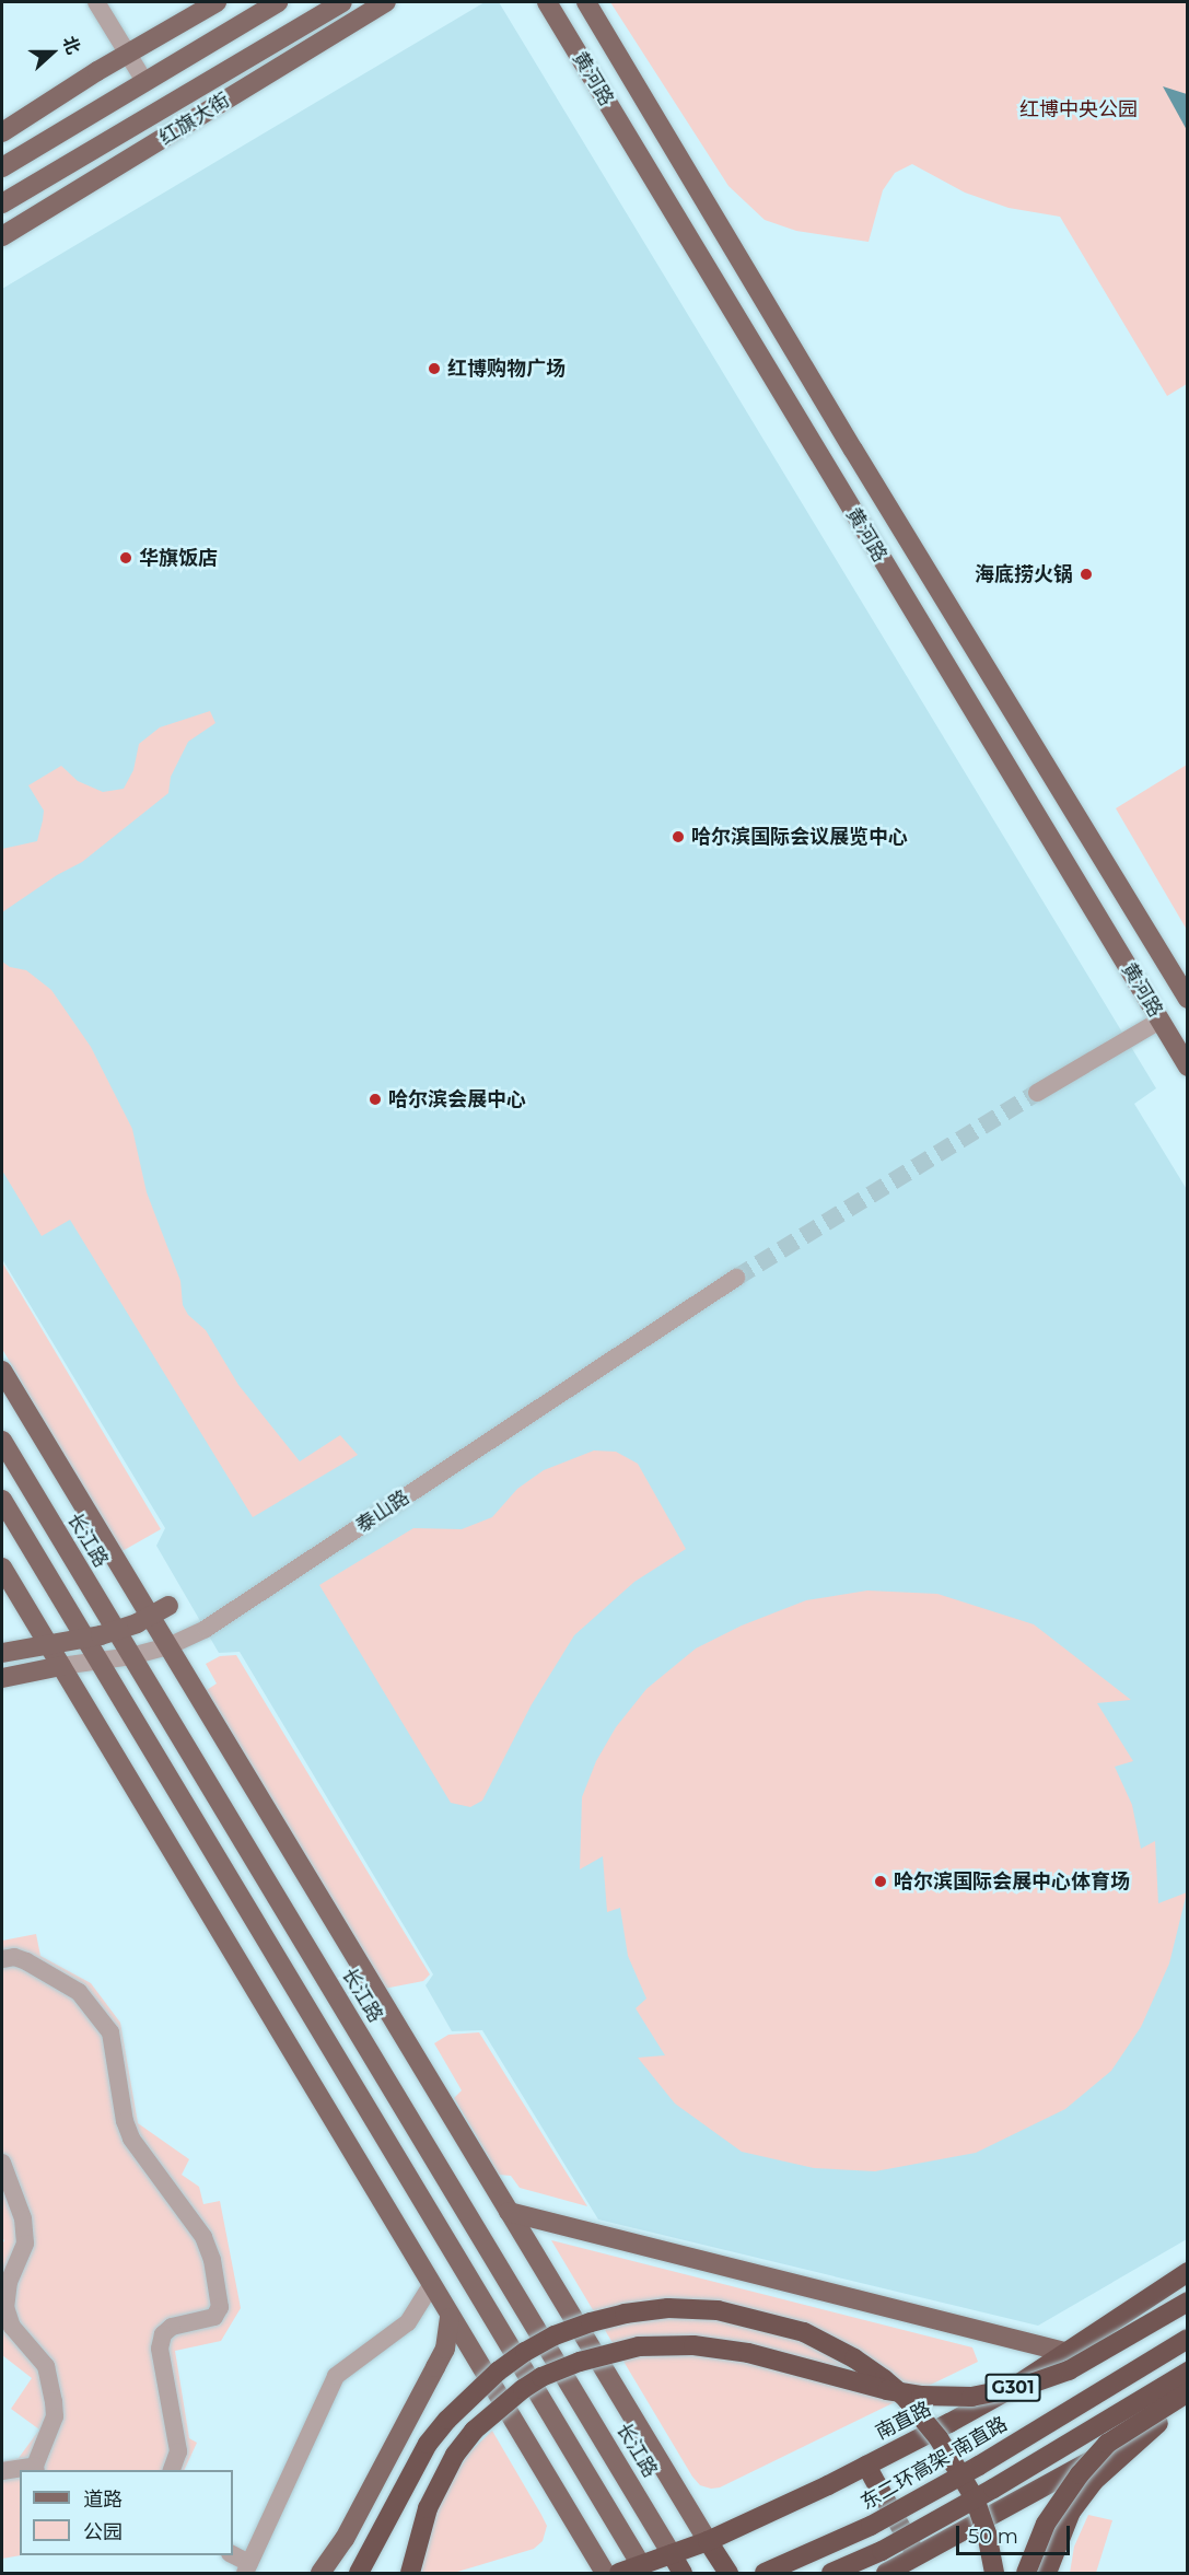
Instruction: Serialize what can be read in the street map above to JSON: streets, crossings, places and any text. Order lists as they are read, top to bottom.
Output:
{
  "streets": {
    "highway": [
      "长江路",
      "G301",
      "南直路",
      "东二环高架-南直路"
    ],
    "main road": ["黄河路", "红旗大街", "泰山路"]
  },
  "crossings": [
    ["泰山路", "长江路"],
    ["长江路", "南直路"]
  ],
  "parks": ["红博中央公园"],
  "places": [
    "红博购物广场",
    "华旗饭店",
    "海底捞火锅",
    "哈尔滨国际会议展览中心",
    "哈尔滨会展中心",
    "哈尔滨国际会展中心体育场"
  ],
  "legend": ["道路", "公园"],
  "scale_bar": "50 m",
  "north": "right"
}
